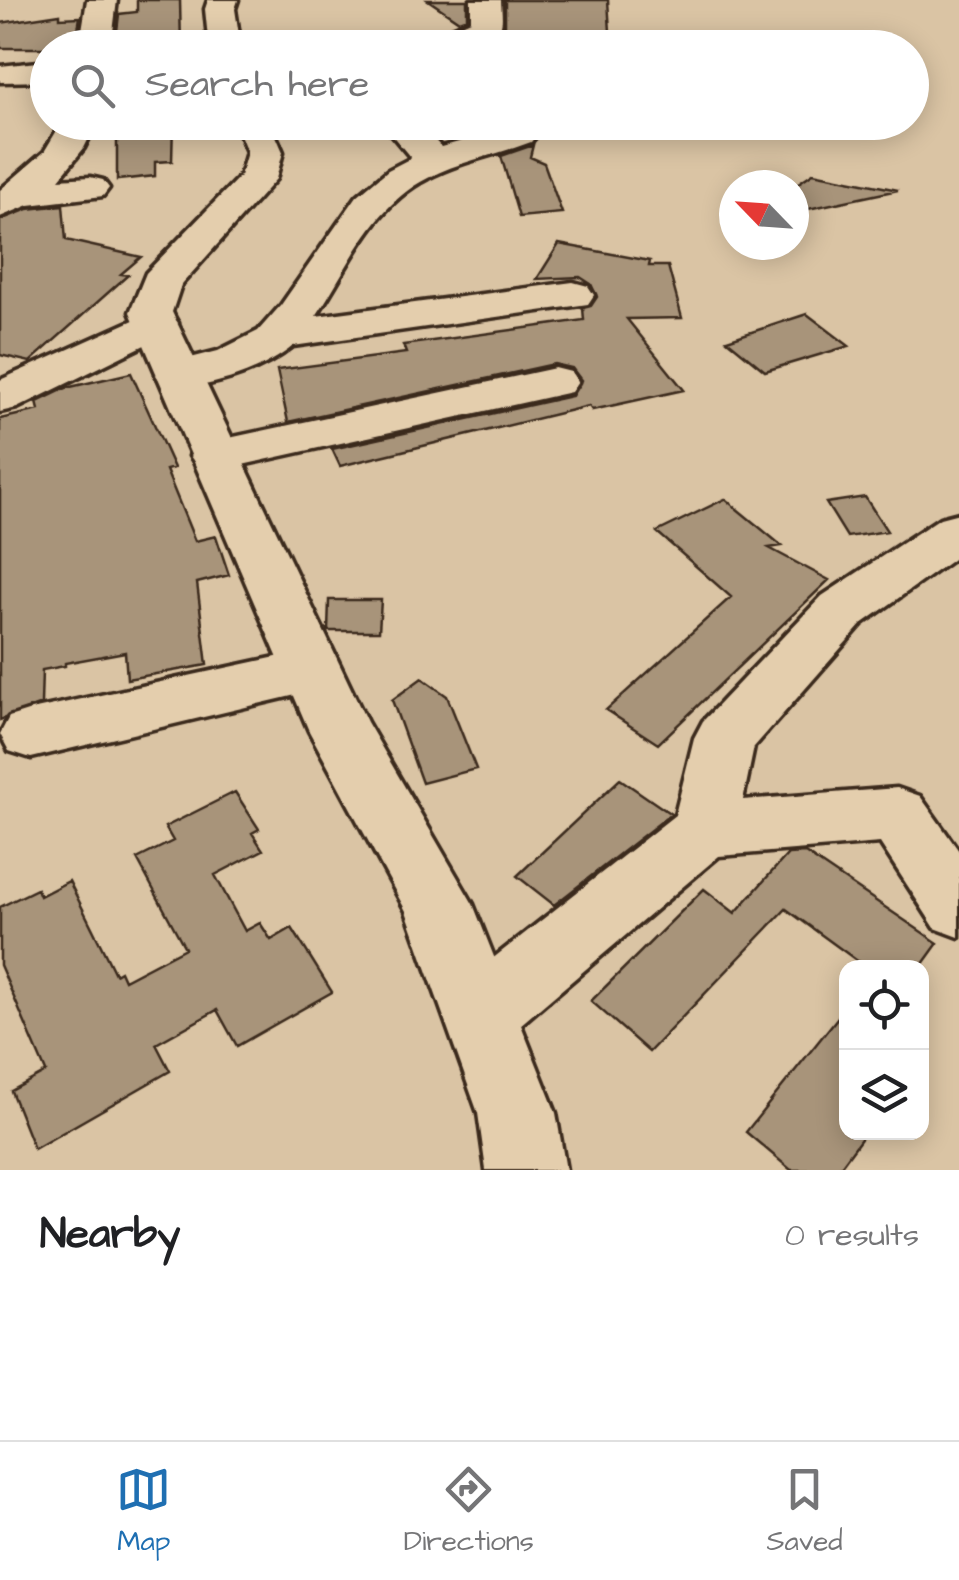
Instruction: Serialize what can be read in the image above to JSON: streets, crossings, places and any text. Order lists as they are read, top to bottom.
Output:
{
  "north": "top left",
  "page": {
    "search": "Search here",
    "heading": ["Nearby", "0 results"],
    "nav": ["Map", "Directions", "Saved"]
  }
}
